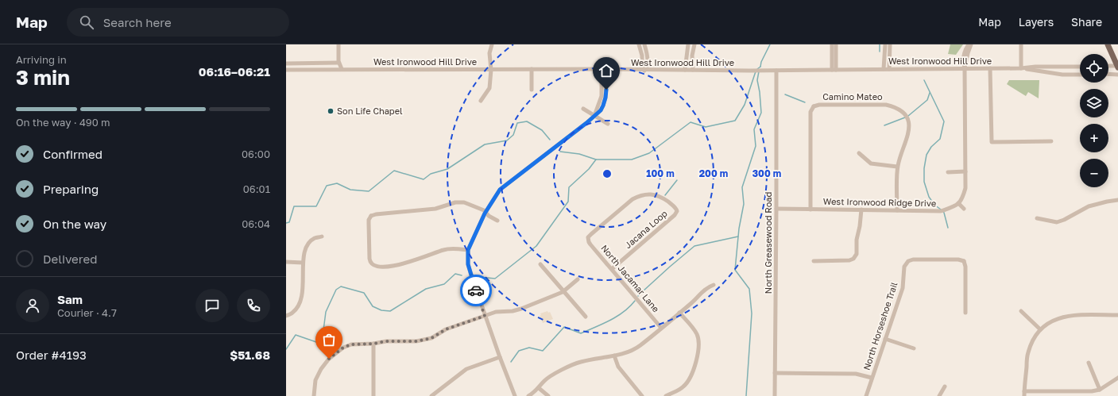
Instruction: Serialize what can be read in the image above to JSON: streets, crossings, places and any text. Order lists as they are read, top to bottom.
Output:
{
  "streets": {
    "street": [
      "West Ironwood Hill Drive",
      "Camino Mateo",
      "West Ironwood Ridge Drive",
      "Jacana Loop",
      "North Greasewood Road",
      "North Jacamar Lane",
      "North Horseshoe Trail"
    ]
  },
  "crossings": [
    ["West Ironwood Hill Drive", "North Greasewood Road"],
    ["Camino Mateo", "West Ironwood Ridge Drive"],
    ["West Ironwood Ridge Drive", "North Greasewood Road"],
    ["Jacana Loop", "North Jacamar Lane"]
  ],
  "places": ["Son Life Chapel"],
  "page": {
    "header": "Map",
    "search": "Search here",
    "nav": ["Map", "Layers", "Share"],
    "heading": ["3 min", "Arriving in", "06:16–06:21"],
    "panel": [
      "Sam",
      "Courier · 4.7",
      "Order #4193",
      "$51.68"
    ],
    "map_buttons": ["+", "−"],
    "bar": "On the way · 490 m",
    "list": [
      ["Confirmed", "06:00"],
      ["Preparing", "06:01"],
      ["On the way", "06:04"],
      "Delivered"
    ]
  },
  "rings": ["100 m", "200 m", "300 m"]
}
